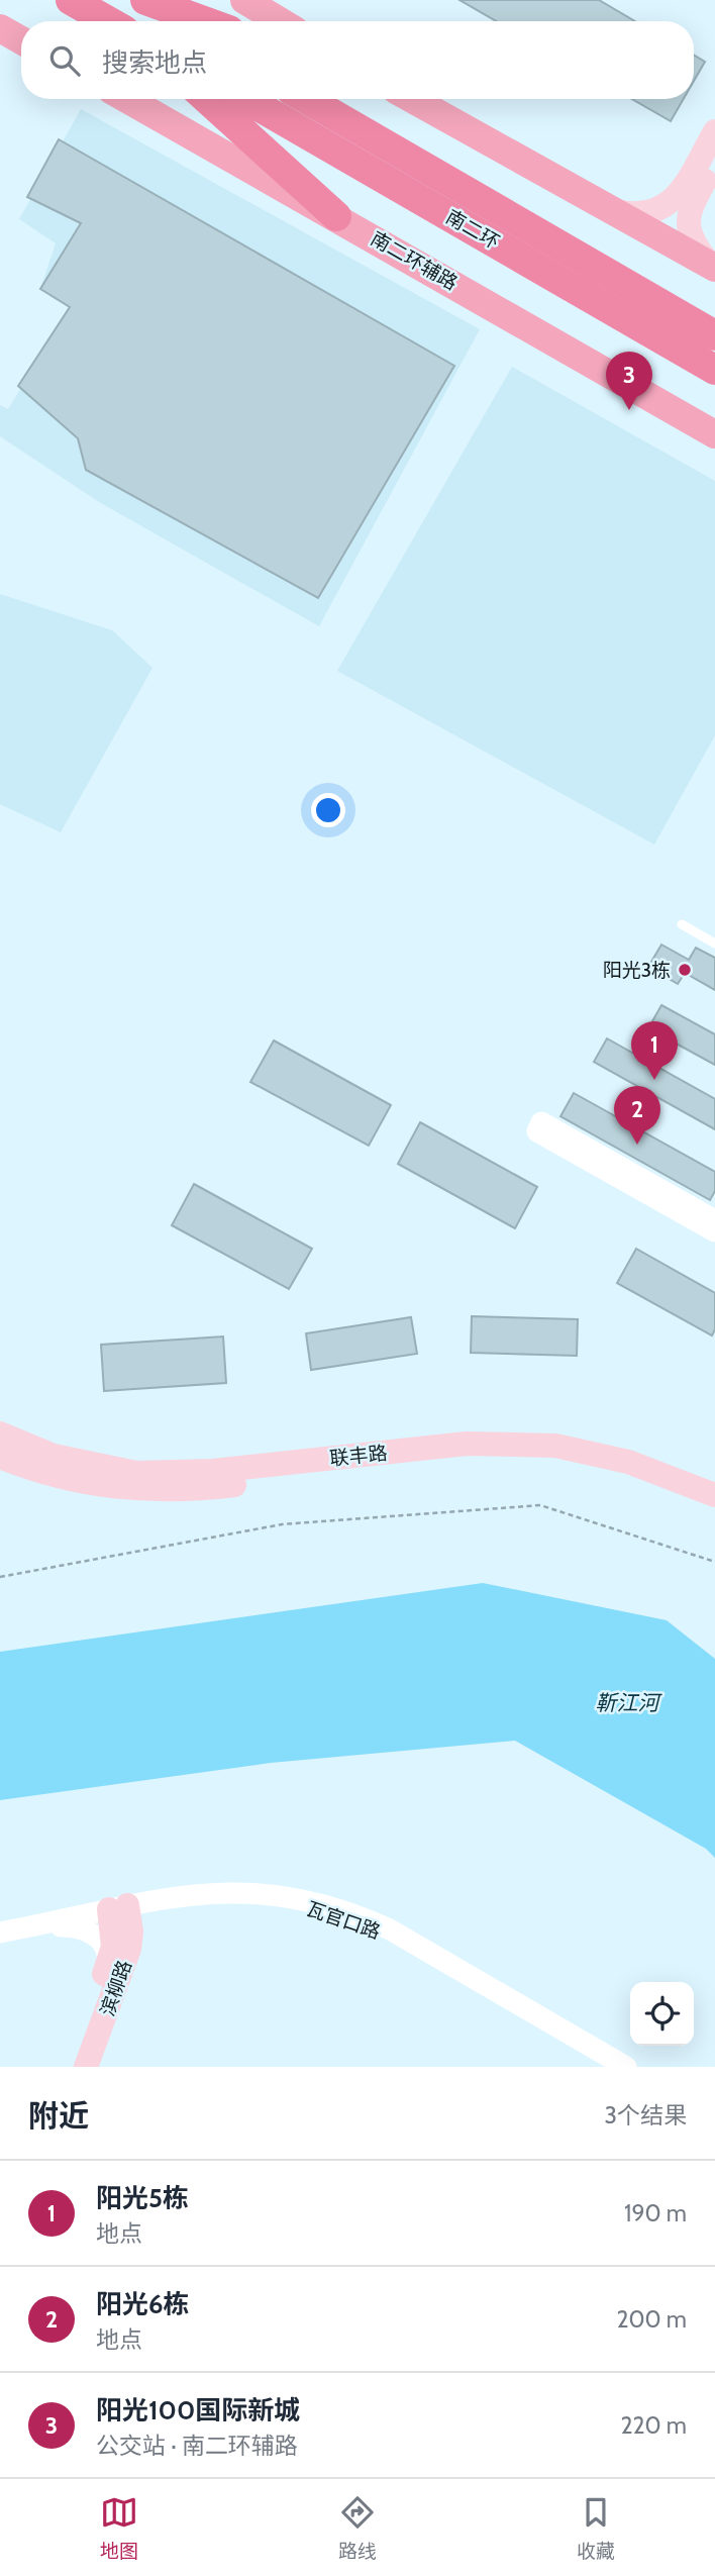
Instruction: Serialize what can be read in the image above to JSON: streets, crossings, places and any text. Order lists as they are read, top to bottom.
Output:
{
  "streets": {
    "highway": ["南二环"],
    "main road": ["南二环辅路", "联丰路", "滨柳路"],
    "street": ["瓦官口路"]
  },
  "crossings": [
    ["瓦官口路", "滨柳路"]
  ],
  "water": ["靳江河"],
  "places": ["阳光3栋"],
  "page": {
    "search": "搜索地点",
    "pins": ["3", "1", "2"],
    "heading": ["附近", "3个结果"],
    "list": [
      {
        "mark": "1",
        "name": "阳光5栋",
        "note": "地点",
        "value": "190 m"
      },
      {
        "mark": "2",
        "name": "阳光6栋",
        "note": "地点",
        "value": "200 m"
      },
      {
        "mark": "3",
        "name": "阳光100国际新城",
        "note": "公交站 · 南二环辅路",
        "value": "220 m"
      }
    ],
    "nav": ["地图", "路线", "收藏"]
  }
}
